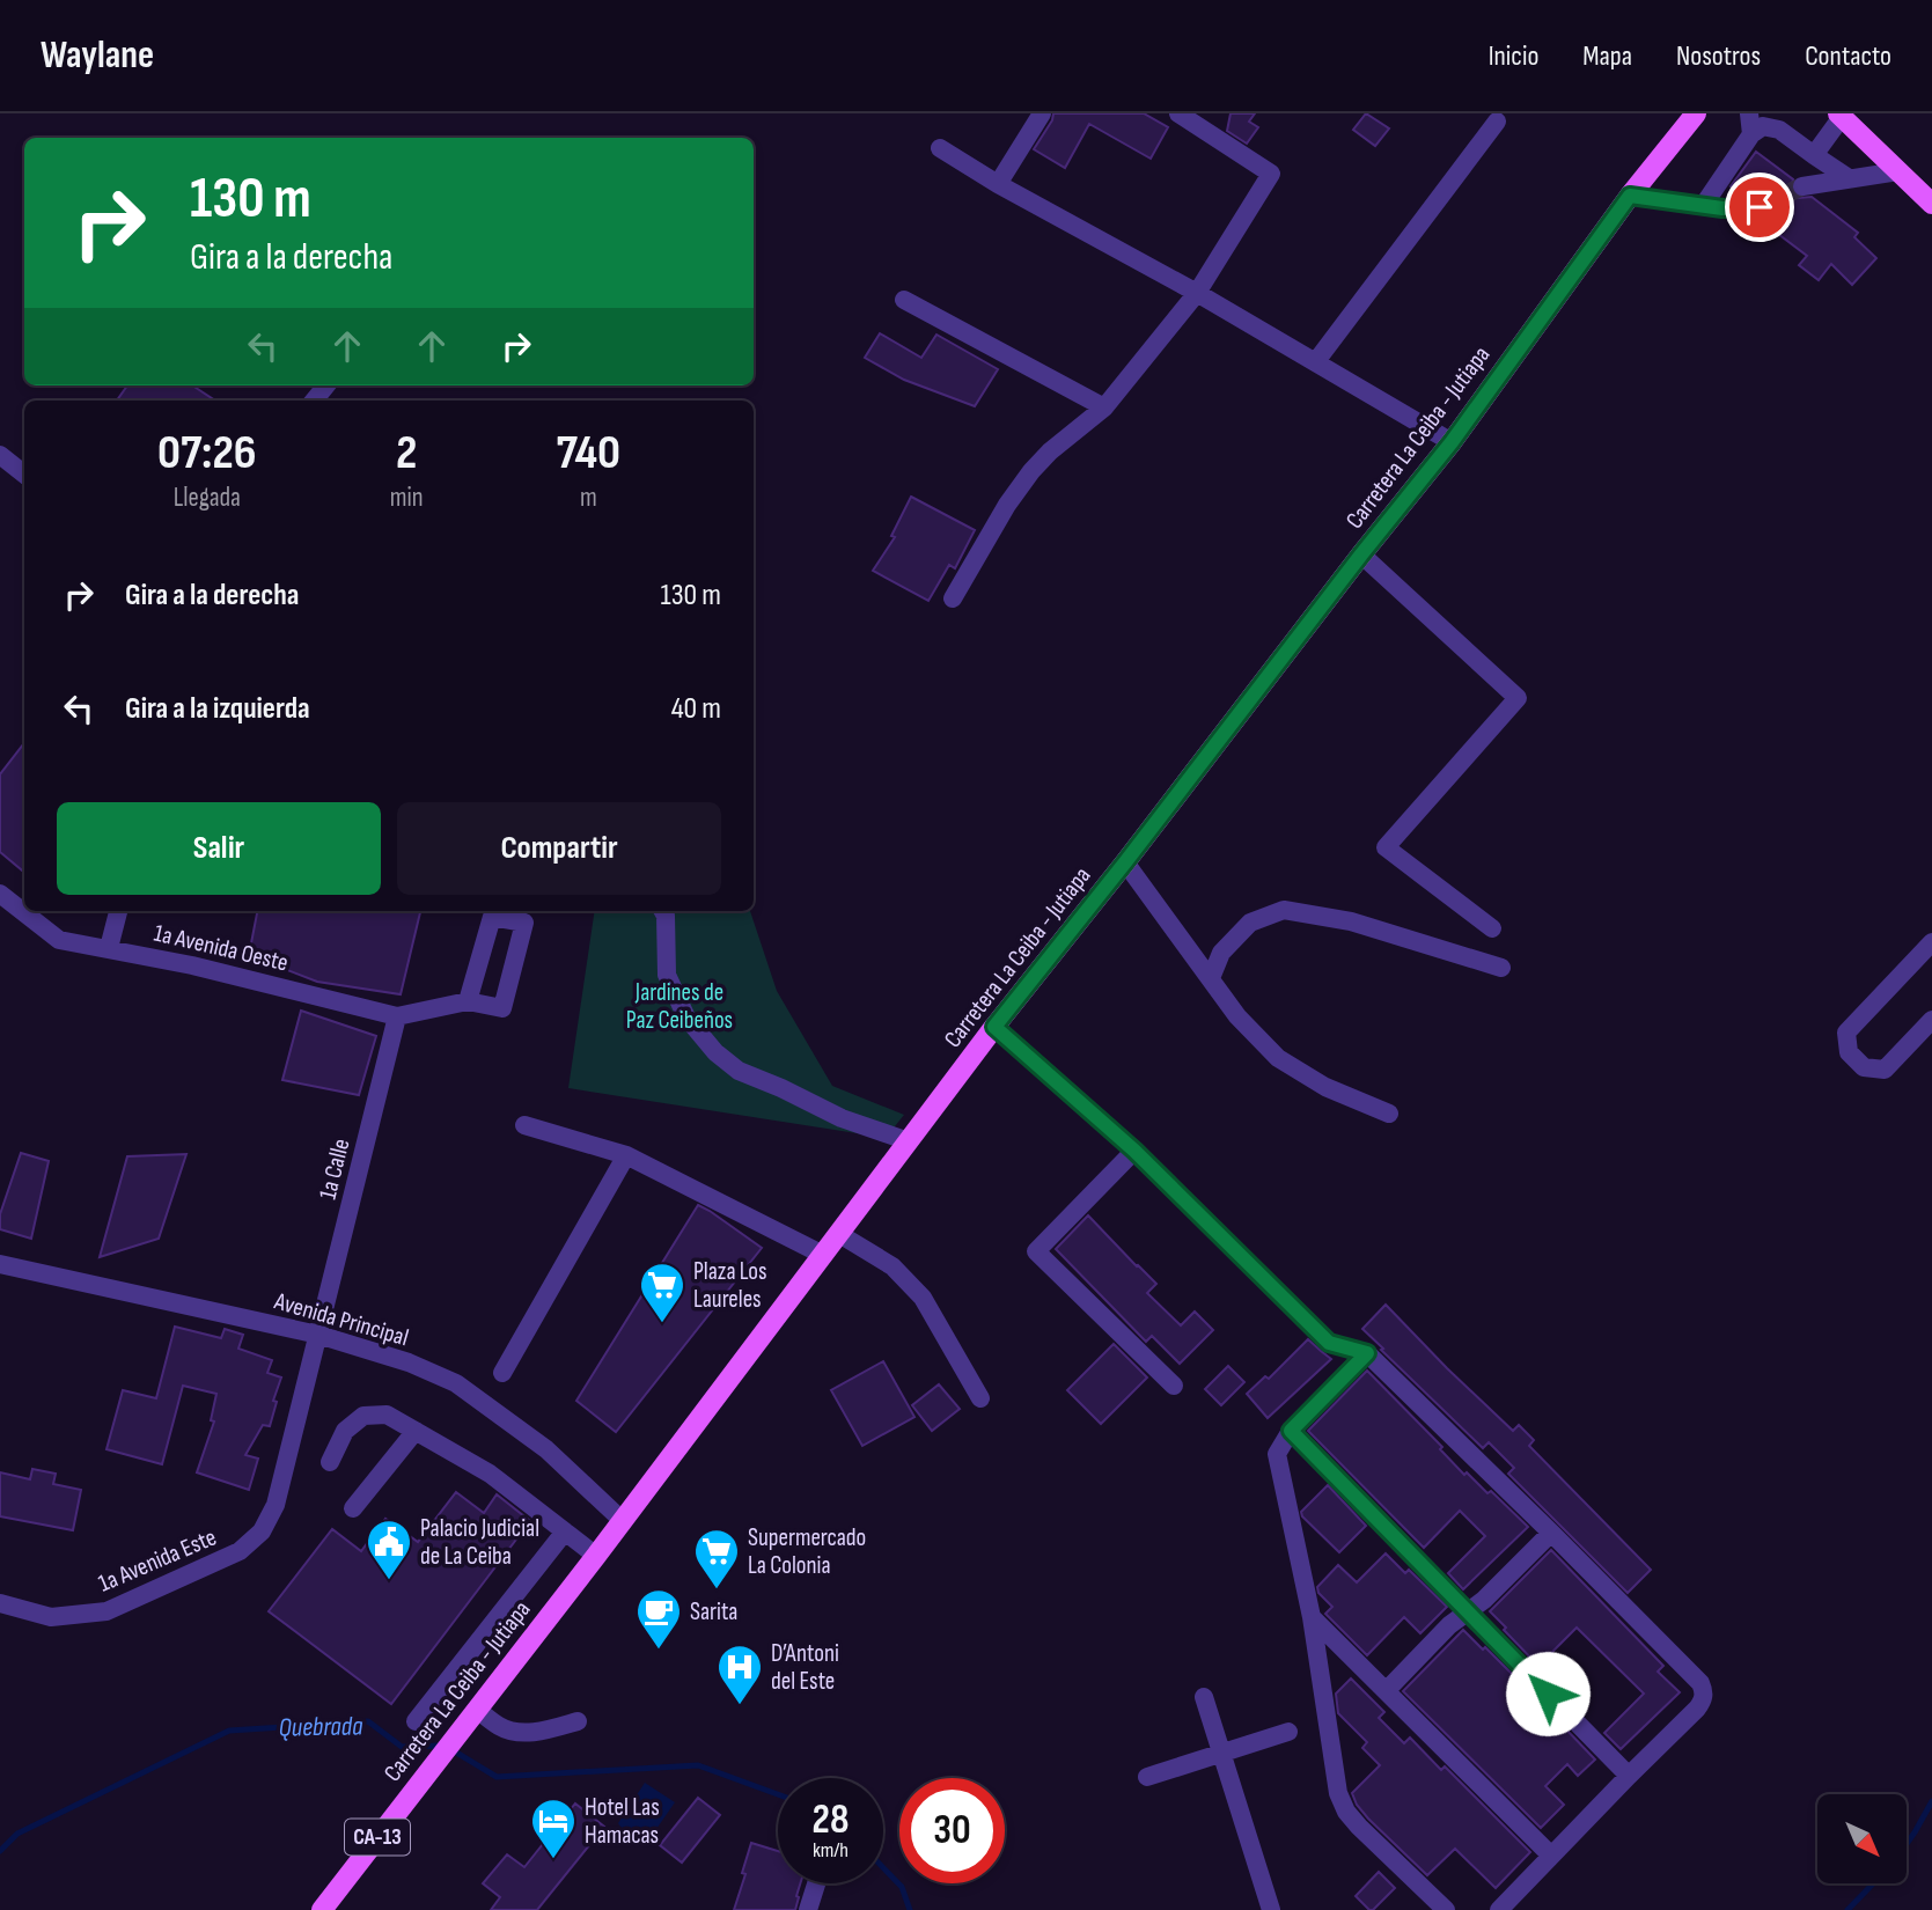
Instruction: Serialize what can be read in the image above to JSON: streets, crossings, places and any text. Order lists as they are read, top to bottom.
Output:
{
  "streets": {
    "main road": ["Carretera La Ceiba - Jutiapa", "CA-13"],
    "street": [
      "1a Avenida Oeste",
      "1a Calle",
      "Avenida Principal",
      "1a Avenida Este"
    ]
  },
  "crossings": [
    ["Carretera La Ceiba - Jutiapa", "Avenida Principal"],
    ["1a Avenida Oeste", "1a Calle"],
    ["1a Calle", "Avenida Principal"],
    ["1a Calle", "1a Avenida Este"]
  ],
  "water": ["Quebrada"],
  "parks": ["Jardines de Paz Ceibeños"],
  "places": {
    "supermarket": ["Plaza Los Laureles", "Supermercado La Colonia"],
    "public building": ["Palacio Judicial de La Ceiba"],
    "cafe": ["Sarita"],
    "hospital": ["D’Antoni del Este"],
    "hotel": ["Hotel Las Hamacas"]
  },
  "north": "bottom right",
  "page": {
    "header": "Waylane",
    "nav": [
      "Inicio",
      "Mapa",
      "Nosotros",
      "Contacto"
    ],
    "turn": ["130 m", "Gira a la derecha"],
    "eta": [
      "07:26",
      "Llegada",
      "2",
      "min",
      "740",
      "m"
    ],
    "list": [
      {
        "name": "Gira a la derecha",
        "value": "130 m"
      },
      {
        "name": "Gira a la izquierda",
        "value": "40 m"
      }
    ],
    "buttons": ["Salir", "Compartir"],
    "speed": "28 km/h",
    "limit": "30"
  }
}
